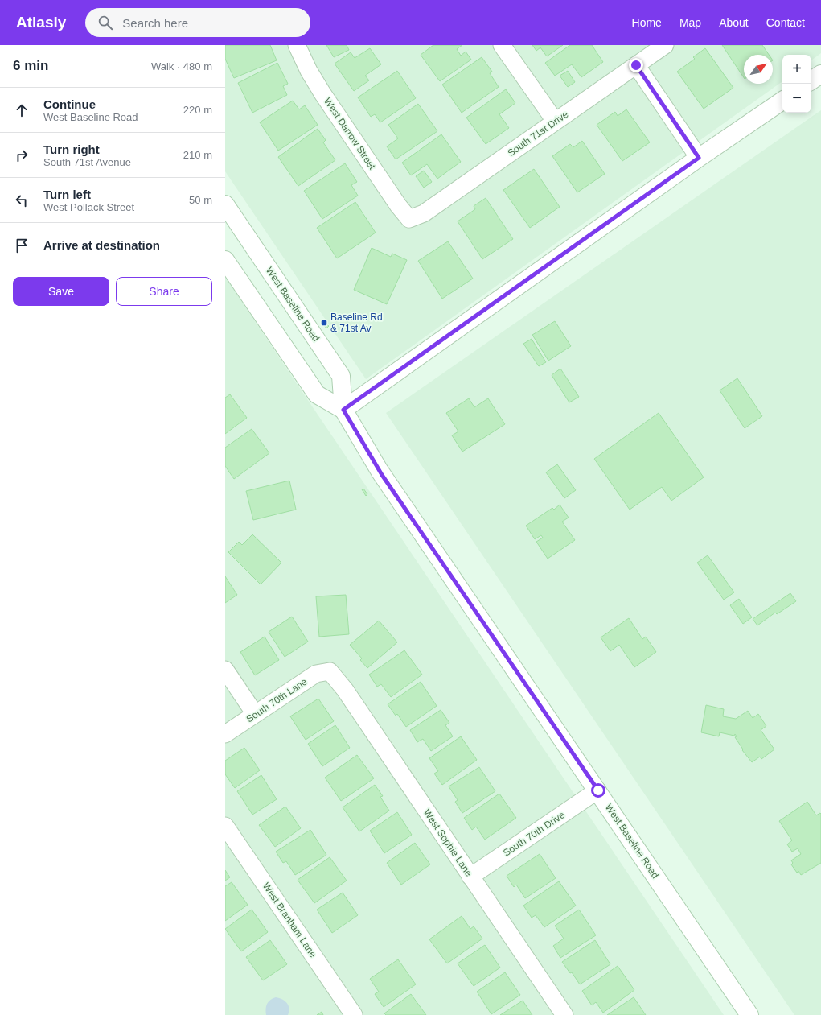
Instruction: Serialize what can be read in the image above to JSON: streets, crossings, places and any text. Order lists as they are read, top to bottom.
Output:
{
  "streets": {
    "main road": ["West Baseline Road"],
    "street": [
      "West Darrow Street",
      "South 71st Drive",
      "South 70th Lane",
      "South 70th Drive",
      "West Sophie Lane",
      "West Branham Lane"
    ]
  },
  "crossings": [
    ["West Darrow Street", "South 71st Drive"],
    ["West Baseline Road", "South 70th Drive"],
    ["South 70th Lane", "West Sophie Lane"],
    ["South 70th Drive", "West Sophie Lane"]
  ],
  "places": {
    "transit": ["Baseline Rd & 71st Av"]
  },
  "north": "top right",
  "page": {
    "header": "Atlasly",
    "search": "Search here",
    "nav": [
      "Home",
      "Map",
      "About",
      "Contact"
    ],
    "heading": ["6 min", "Walk · 480 m"],
    "map_buttons": ["+", "−"],
    "list": [
      ["Continue", "West Baseline Road", "220 m"],
      ["Turn right", "South 71st Avenue", "210 m"],
      ["Turn left", "West Pollack Street", "50 m"],
      "Arrive at destination"
    ],
    "buttons": ["Save", "Share"]
  }
}
